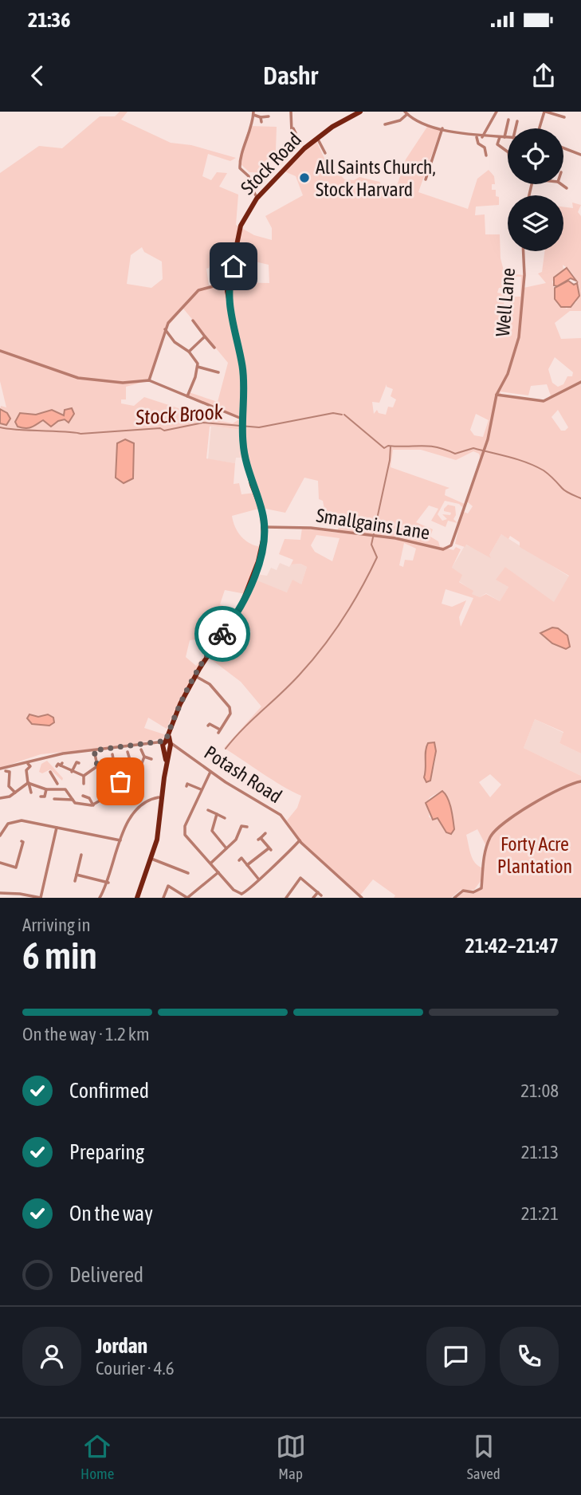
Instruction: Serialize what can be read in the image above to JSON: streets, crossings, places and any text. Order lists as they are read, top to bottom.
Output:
{
  "streets": {
    "main road": ["Stock Road"],
    "street": ["Well Lane", "Smallgains Lane", "Potash Road"]
  },
  "crossings": [
    ["Stock Road", "Smallgains Lane"],
    ["Stock Road", "Potash Road"],
    ["Well Lane", "Smallgains Lane"]
  ],
  "water": ["Stock Brook"],
  "parks": ["Forty Acre Plantation"],
  "places": ["All Saints Church, Stock Harvard"],
  "page": {
    "status": "21:36",
    "header": "Dashr",
    "heading": ["6 min", "Arriving in", "21:42–21:47"],
    "panel": ["Jordan", "Courier · 4.6"],
    "bar": "On the way · 1.2 km",
    "list": [
      ["Confirmed", "21:08"],
      ["Preparing", "21:13"],
      ["On the way", "21:21"],
      "Delivered"
    ],
    "tabs": ["Home", "Map", "Saved"]
  }
}
